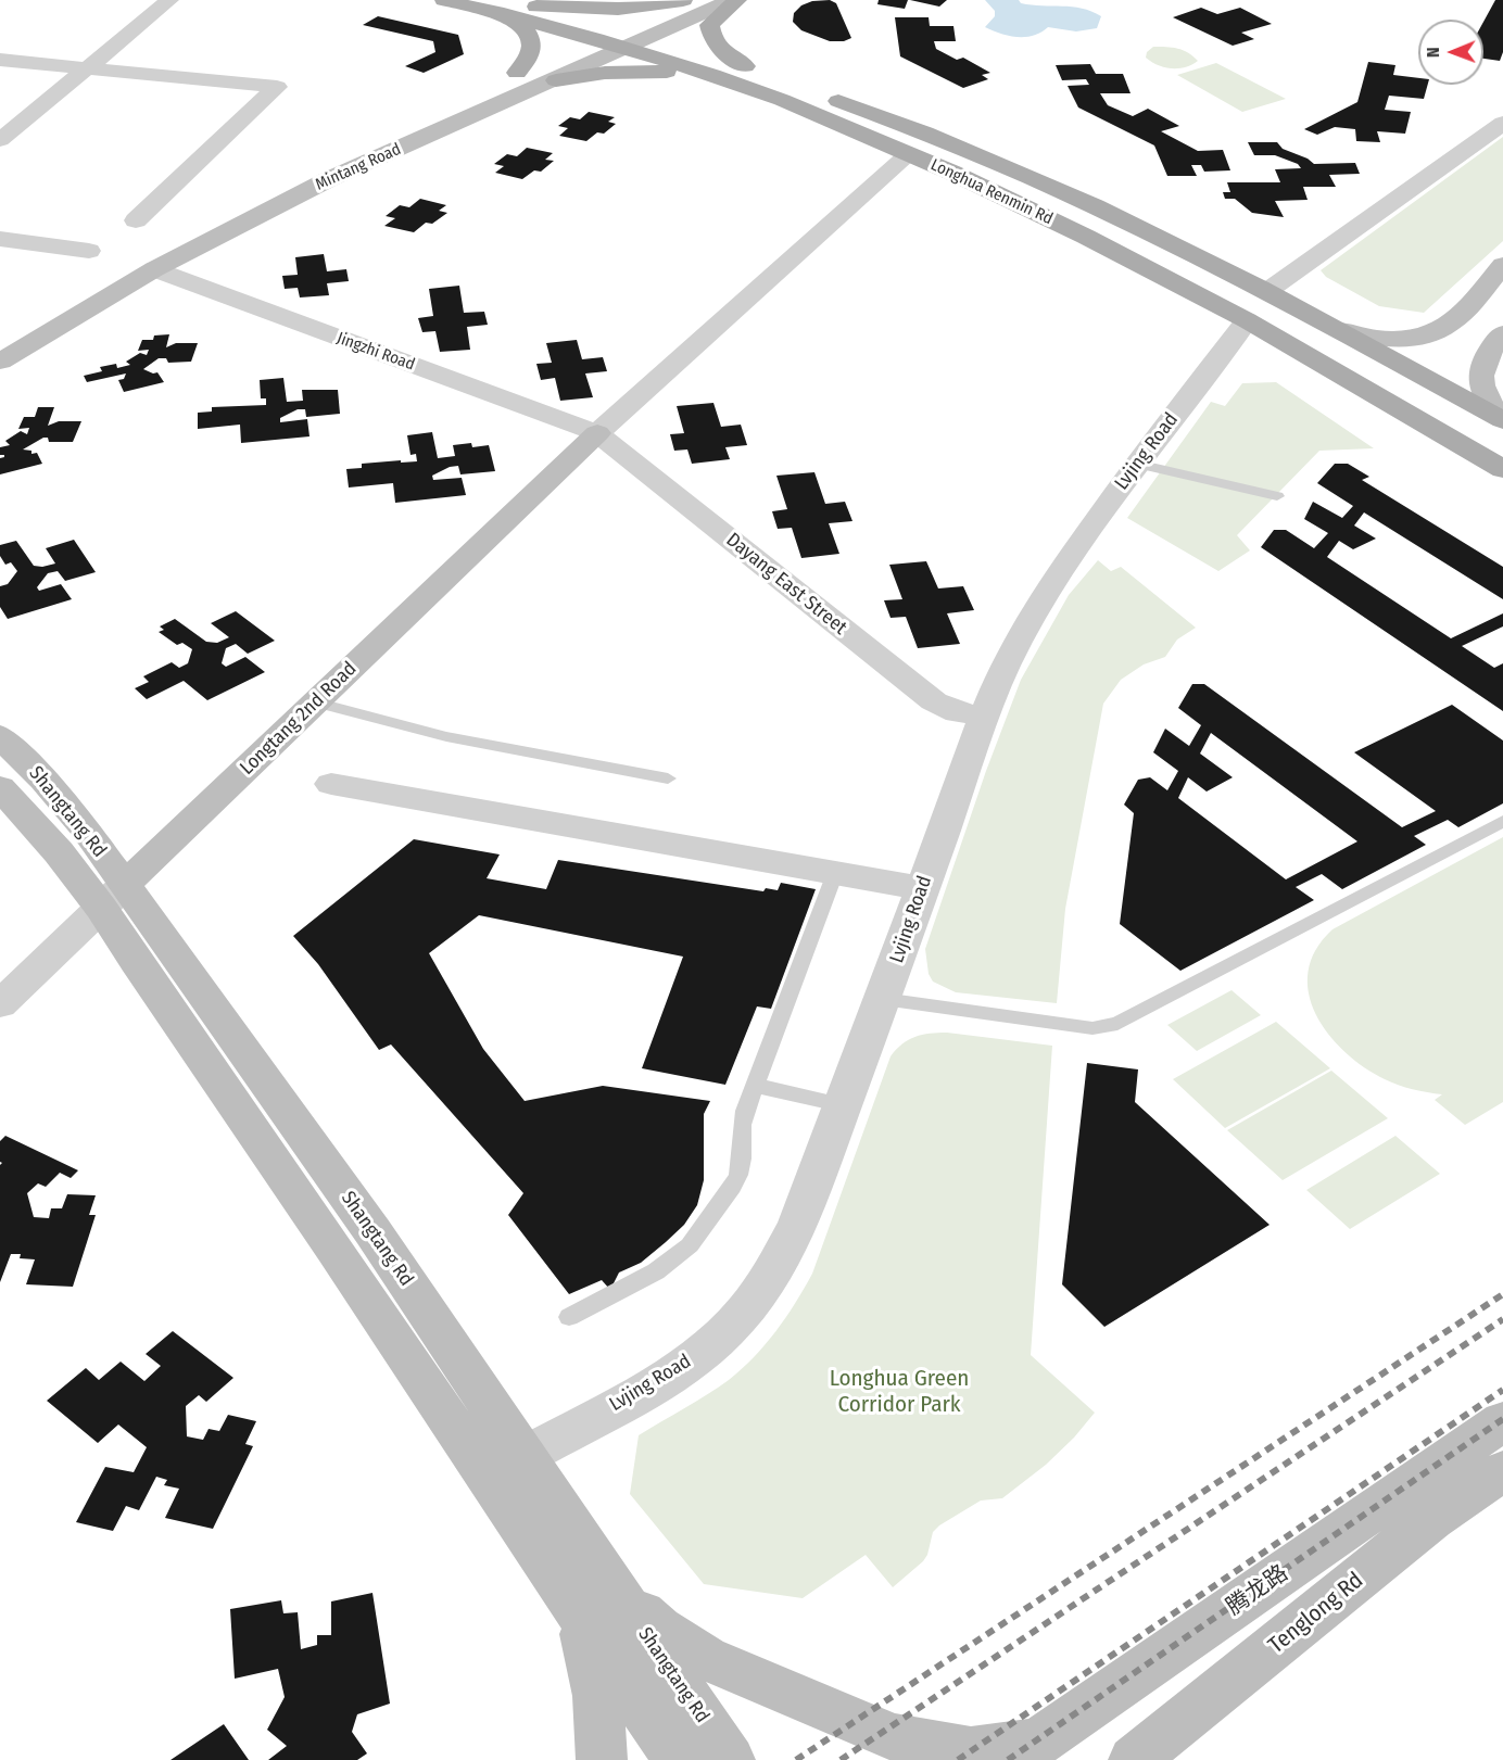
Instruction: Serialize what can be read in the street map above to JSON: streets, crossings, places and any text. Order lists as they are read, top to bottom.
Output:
{
  "streets": {
    "main road": [
      "Mintang Road",
      "Longhua Renmin Rd",
      "Longtang 2nd Road",
      "Shangtang Rd",
      "腾龙路",
      "Tenglong Rd"
    ],
    "street": ["Jingzhi Road", "Lvjing Road", "Dayang East Street"]
  },
  "crossings": [
    ["Mintang Road", "Longhua Renmin Rd"],
    ["Mintang Road", "Jingzhi Road"],
    ["Longhua Renmin Rd", "Lvjing Road"],
    ["Jingzhi Road", "Dayang East Street"],
    ["Jingzhi Road", "Longtang 2nd Road"],
    ["Lvjing Road", "Dayang East Street"],
    ["Lvjing Road", "Shangtang Rd"],
    ["Dayang East Street", "Longtang 2nd Road"],
    ["Longtang 2nd Road", "Shangtang Rd"]
  ],
  "parks": ["Longhua Green Corridor Park"],
  "north": "left"
}
